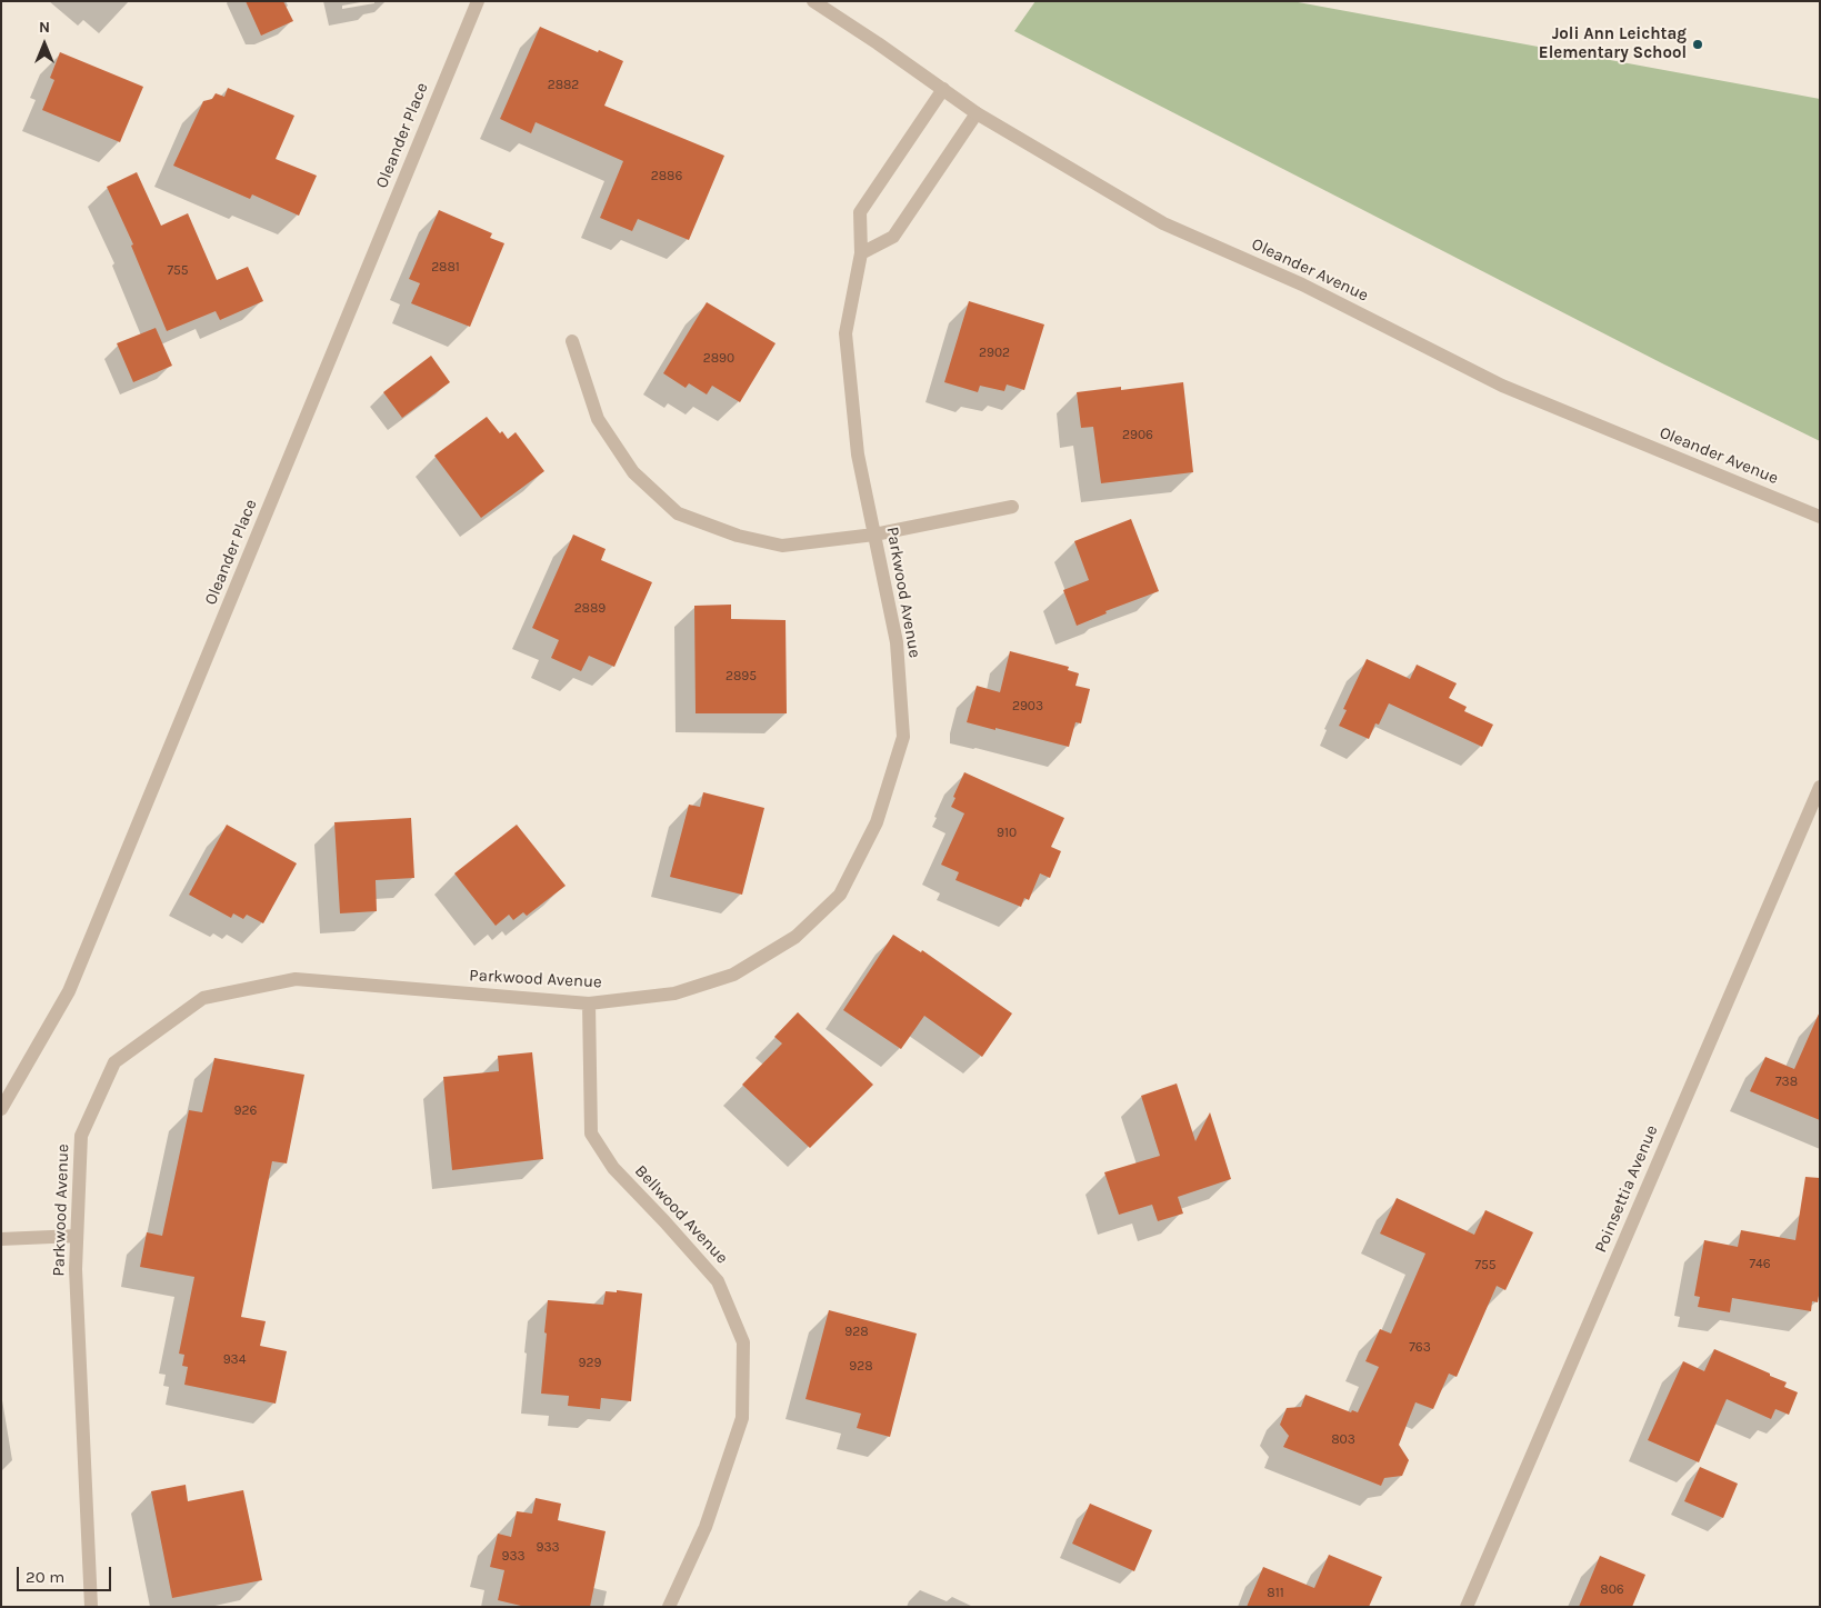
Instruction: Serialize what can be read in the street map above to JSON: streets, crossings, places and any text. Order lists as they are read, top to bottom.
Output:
{
  "streets": {
    "street": [
      "Oleander Place",
      "Oleander Avenue",
      "Parkwood Avenue",
      "Poinsettia Avenue",
      "Bellwood Avenue"
    ]
  },
  "crossings": [
    ["Oleander Avenue", "Parkwood Avenue"],
    ["Parkwood Avenue", "Bellwood Avenue"]
  ],
  "places": ["Joli Ann Leichtag Elementary School"],
  "house_numbers": [
    "2882",
    "2886",
    "2881",
    "755",
    "2902",
    "2890",
    "2906",
    "2889",
    "2895",
    "2903",
    "910",
    "738",
    "926",
    "746",
    "755",
    "928",
    "763",
    "934",
    "929",
    "928",
    "803",
    "933",
    "933",
    "806",
    "811"
  ],
  "scale_bar": "20 m",
  "north": "top"
}
